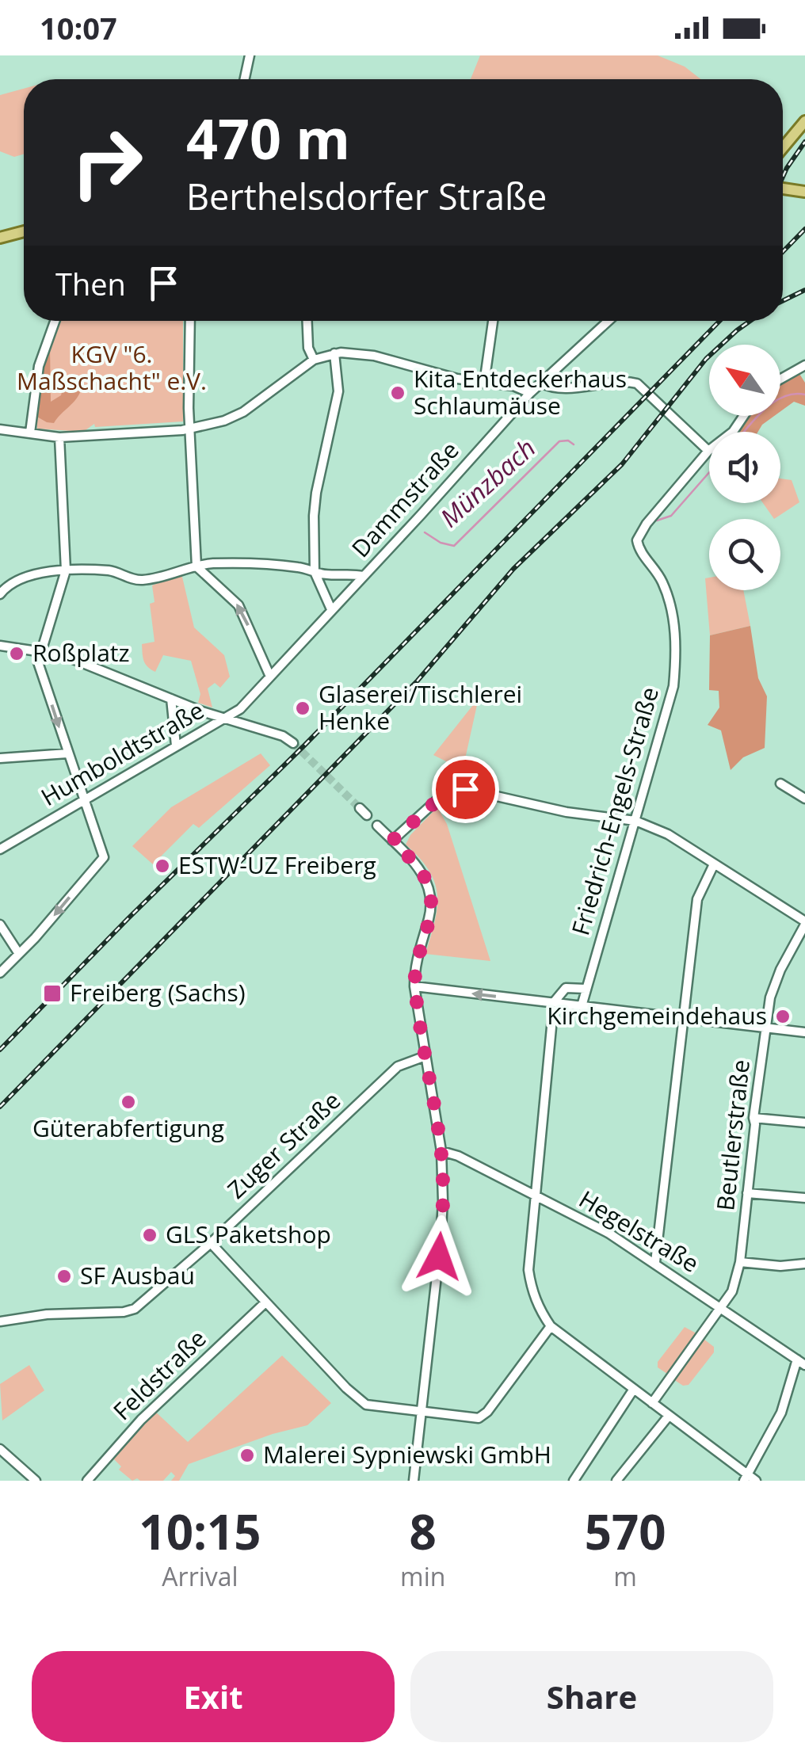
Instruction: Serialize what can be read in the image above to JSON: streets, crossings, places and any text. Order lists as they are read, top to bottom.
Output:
{
  "streets": {
    "street": [
      "Dammstraße",
      "Humboldtstraße",
      "Friedrich-Engels-Straße",
      "Beutlerstraße",
      "Zuger Straße",
      "Hegelstraße",
      "Feldstraße"
    ]
  },
  "crossings": [
    ["Dammstraße", "Humboldtstraße"],
    ["Beutlerstraße", "Hegelstraße"]
  ],
  "water": ["Münzbach"],
  "parks": ["KGV \"6. Maßschacht\" e.V."],
  "places": {
    "other": [
      "Kita Entdeckerhaus Schlaumäuse",
      "Roßplatz",
      "Glaserei/Tischlerei Henke",
      "ESTW-UZ Freiberg",
      "Kirchgemeindehaus",
      "Güterabfertigung",
      "GLS Paketshop",
      "SF Ausbau",
      "Malerei Sypniewski GmbH"
    ],
    "transit": ["Freiberg (Sachs)"]
  },
  "north": "top left",
  "page": {
    "status": "10:07",
    "turn": ["470 m", "Berthelsdorfer Straße"],
    "then": "Then",
    "eta": [
      "10:15",
      "Arrival",
      "8",
      "min",
      "570",
      "m"
    ],
    "buttons": ["Exit", "Share"]
  }
}
